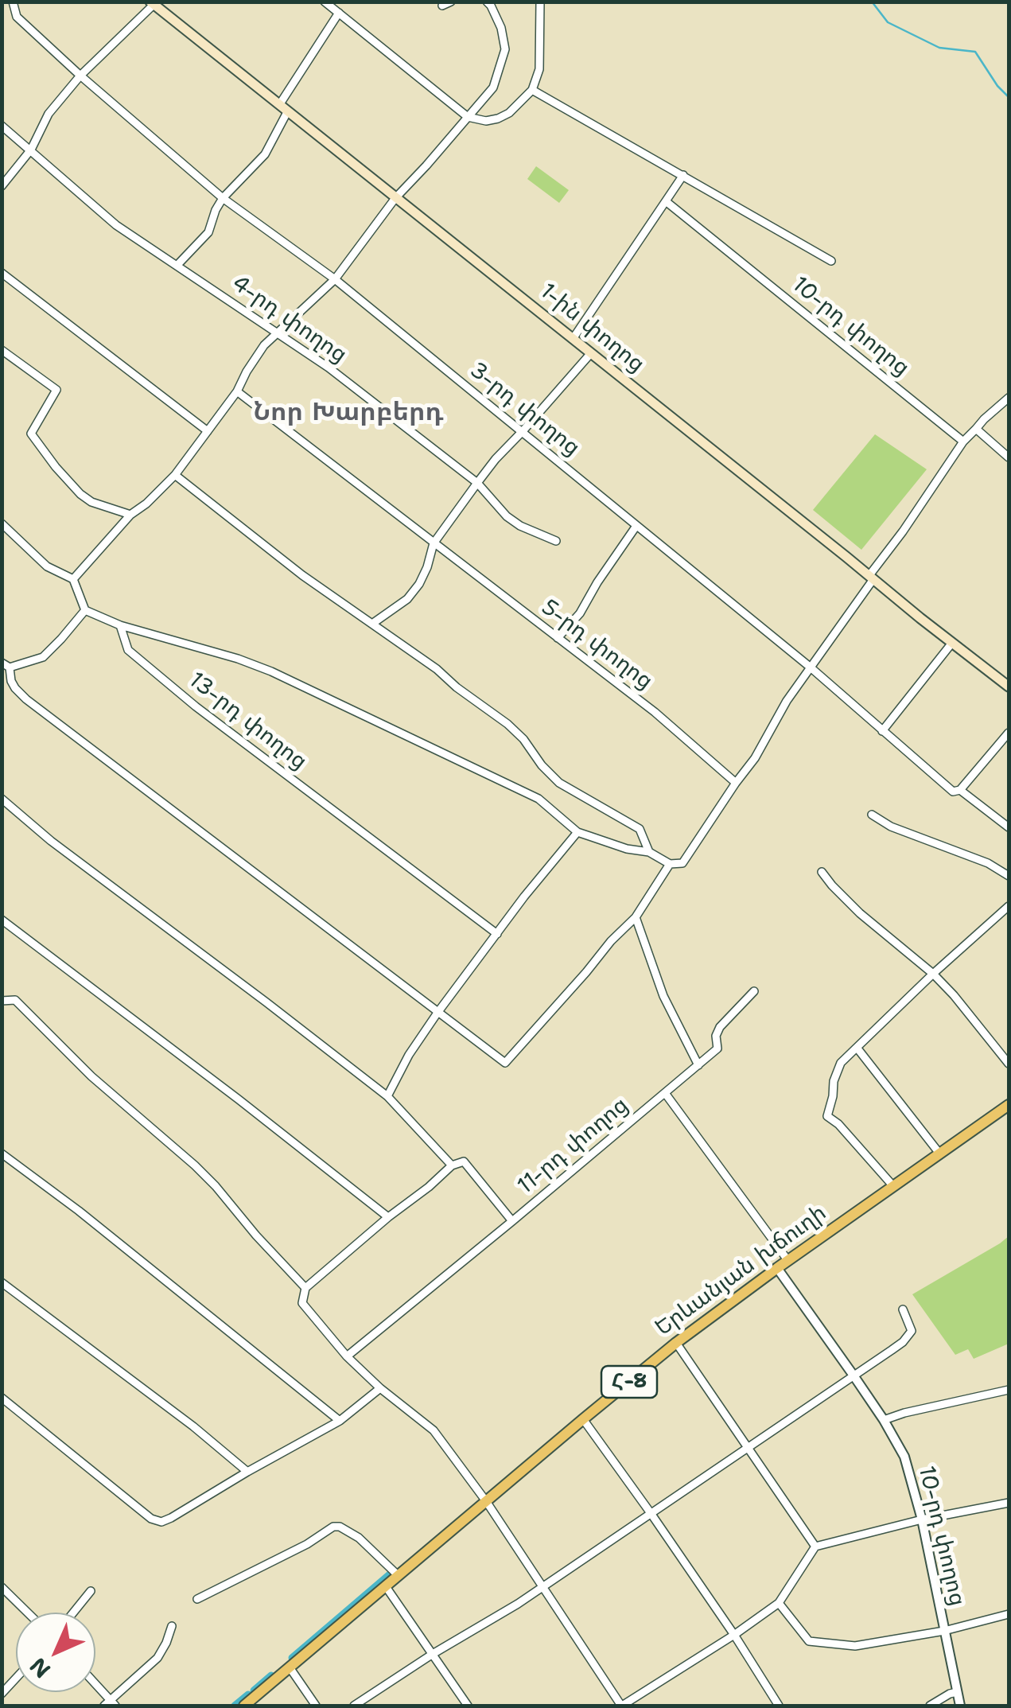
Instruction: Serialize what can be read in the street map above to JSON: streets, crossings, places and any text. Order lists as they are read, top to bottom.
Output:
{
  "streets": {
    "main road": ["1-ին փողոց", "Երևանյան խճուղի", "Հ-8"],
    "street": [
      "4-րդ փողոց",
      "10-րդ փողոց",
      "3-րդ փողոց",
      "5-րդ փողոց",
      "13-րդ փողոց",
      "11-րդ փողոց"
    ]
  },
  "crossings": [
    ["10-րդ փողոց", "Երևանյան խճուղի"],
    ["Երևանյան խճուղի", "Հ-8"]
  ],
  "districts": ["Նոր Խարբերդ"],
  "north": "bottom left"
}
